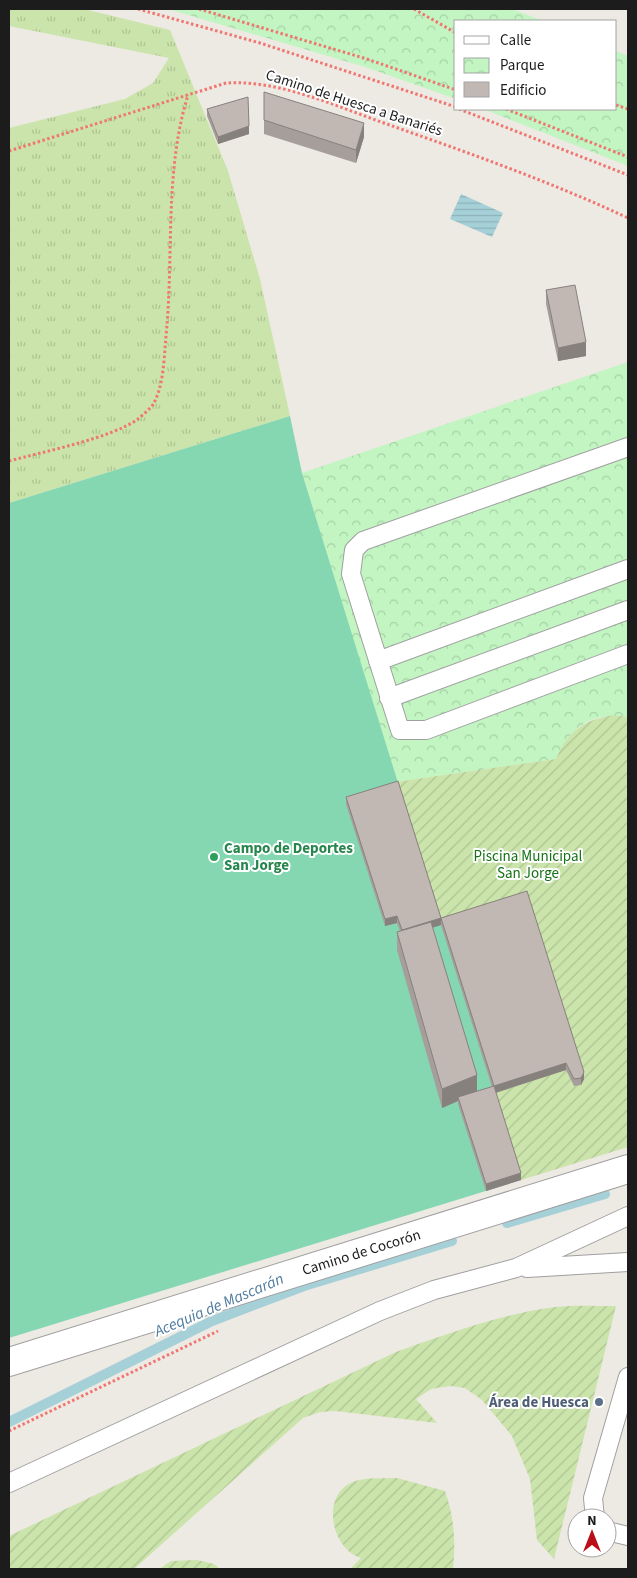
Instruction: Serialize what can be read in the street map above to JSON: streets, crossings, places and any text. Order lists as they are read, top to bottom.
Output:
{
  "streets": {
    "street": ["Camino de Cocorón"],
    "path": ["Camino de Huesca a Banariés"]
  },
  "water": ["Acequia de Mascarán"],
  "parks": ["Piscina Municipal San Jorge"],
  "places": ["Campo de Deportes San Jorge", "Área de Huesca"],
  "legend": ["Calle", "Parque", "Edificio"],
  "north": "top"
}
